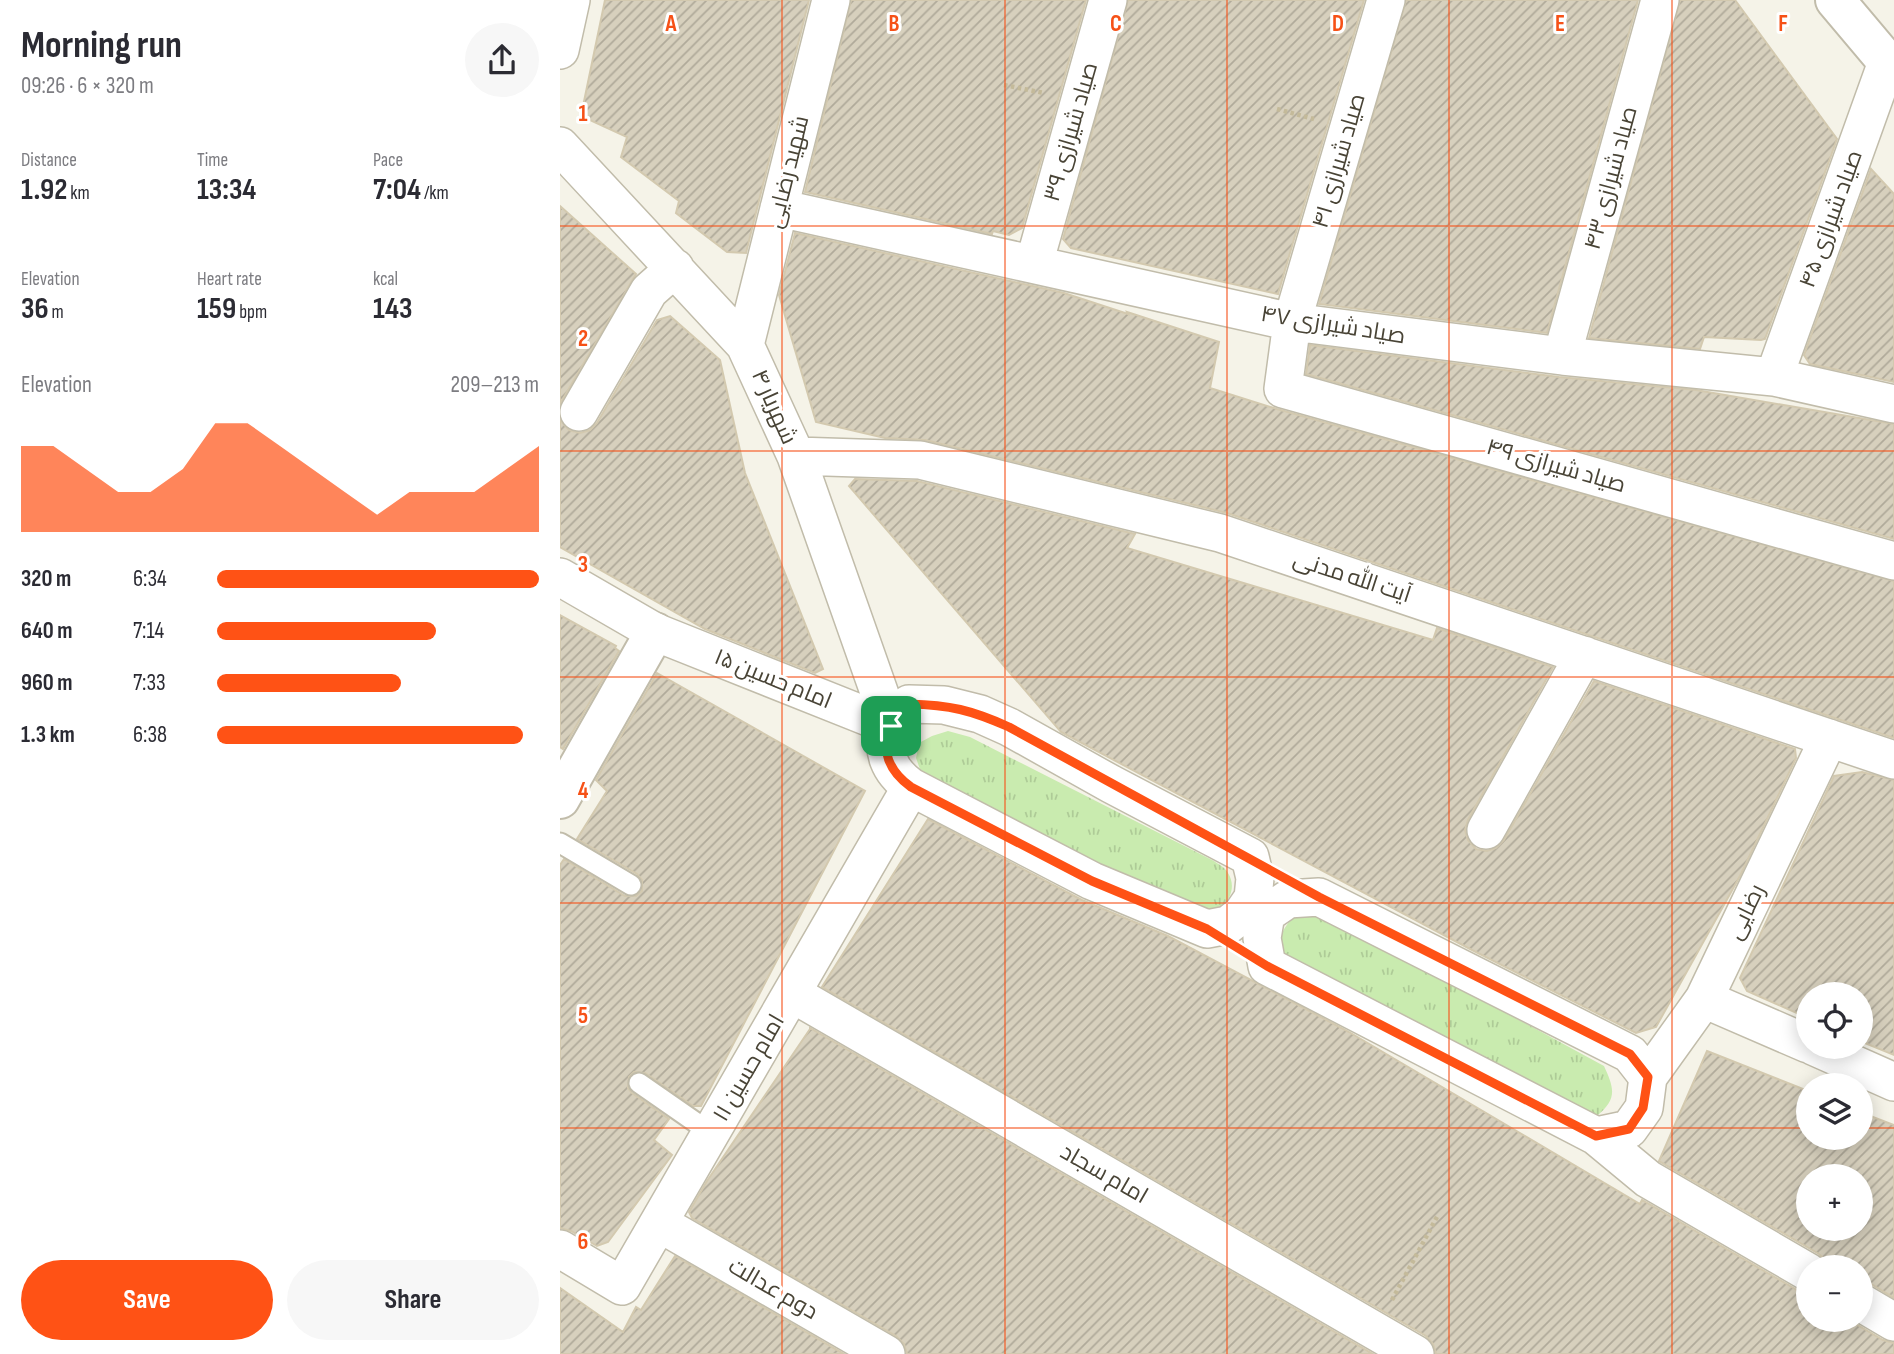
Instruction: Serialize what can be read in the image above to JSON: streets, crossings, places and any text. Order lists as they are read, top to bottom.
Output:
{
  "streets": {
    "street": [
      "صیاد شیرازی ۳۹",
      "صیاد شیرازی ۴۱",
      "شهید رضایی",
      "صیاد شیرازی ۴۳",
      "صیاد شیرازی ۴۵",
      "صیاد شیرازی ۴۷",
      "شهریار ۴",
      "صیاد شیرازی ۴۹",
      "آیت الله مدنی",
      "امام حسین ۱۵",
      "رضایی",
      "امام حسین ۱۱",
      "امام سجاد",
      "دوم عدالت"
    ]
  },
  "crossings": [
    ["صیاد شیرازی ۳۹", "صیاد شیرازی ۴۷"],
    ["صیاد شیرازی ۴۱", "صیاد شیرازی ۴۷"],
    ["صیاد شیرازی ۴۱", "صیاد شیرازی ۴۹"],
    ["شهید رضایی", "صیاد شیرازی ۴۷"],
    ["شهید رضایی", "شهریار ۴"],
    ["صیاد شیرازی ۴۳", "صیاد شیرازی ۴۷"],
    ["صیاد شیرازی ۴۵", "صیاد شیرازی ۴۷"],
    ["صیاد شیرازی ۴۷", "صیاد شیرازی ۴۹"],
    ["شهریار ۴", "آیت الله مدنی"],
    ["شهریار ۴", "امام حسین ۱۵"],
    ["آیت الله مدنی", "رضایی"],
    ["امام حسین ۱۱", "امام سجاد"],
    ["امام حسین ۱۱", "دوم عدالت"]
  ],
  "page": {
    "heading": ["Morning run", "09:26 · 6 × 320 m"],
    "stats": [
      ["Distance", "1.92 km"],
      ["Time", "13:34"],
      ["Pace", "7:04 /km"],
      ["Elevation", "36 m"],
      ["Heart rate", "159 bpm"],
      ["kcal", "143"]
    ],
    "chart": ["Elevation", "209–213 m"],
    "list": [
      {
        "name": "320 m",
        "note": "6:34"
      },
      {
        "name": "640 m",
        "note": "7:14"
      },
      {
        "name": "960 m",
        "note": "7:33"
      },
      {
        "name": "1.3 km",
        "note": "6:38"
      }
    ],
    "map_buttons": ["+", "−"],
    "buttons": ["Save", "Share"]
  },
  "grid": {
    "columns": [
      "A",
      "B",
      "C",
      "D",
      "E",
      "F"
    ],
    "rows": [
      "1",
      "2",
      "3",
      "4",
      "5",
      "6"
    ]
  }
}
